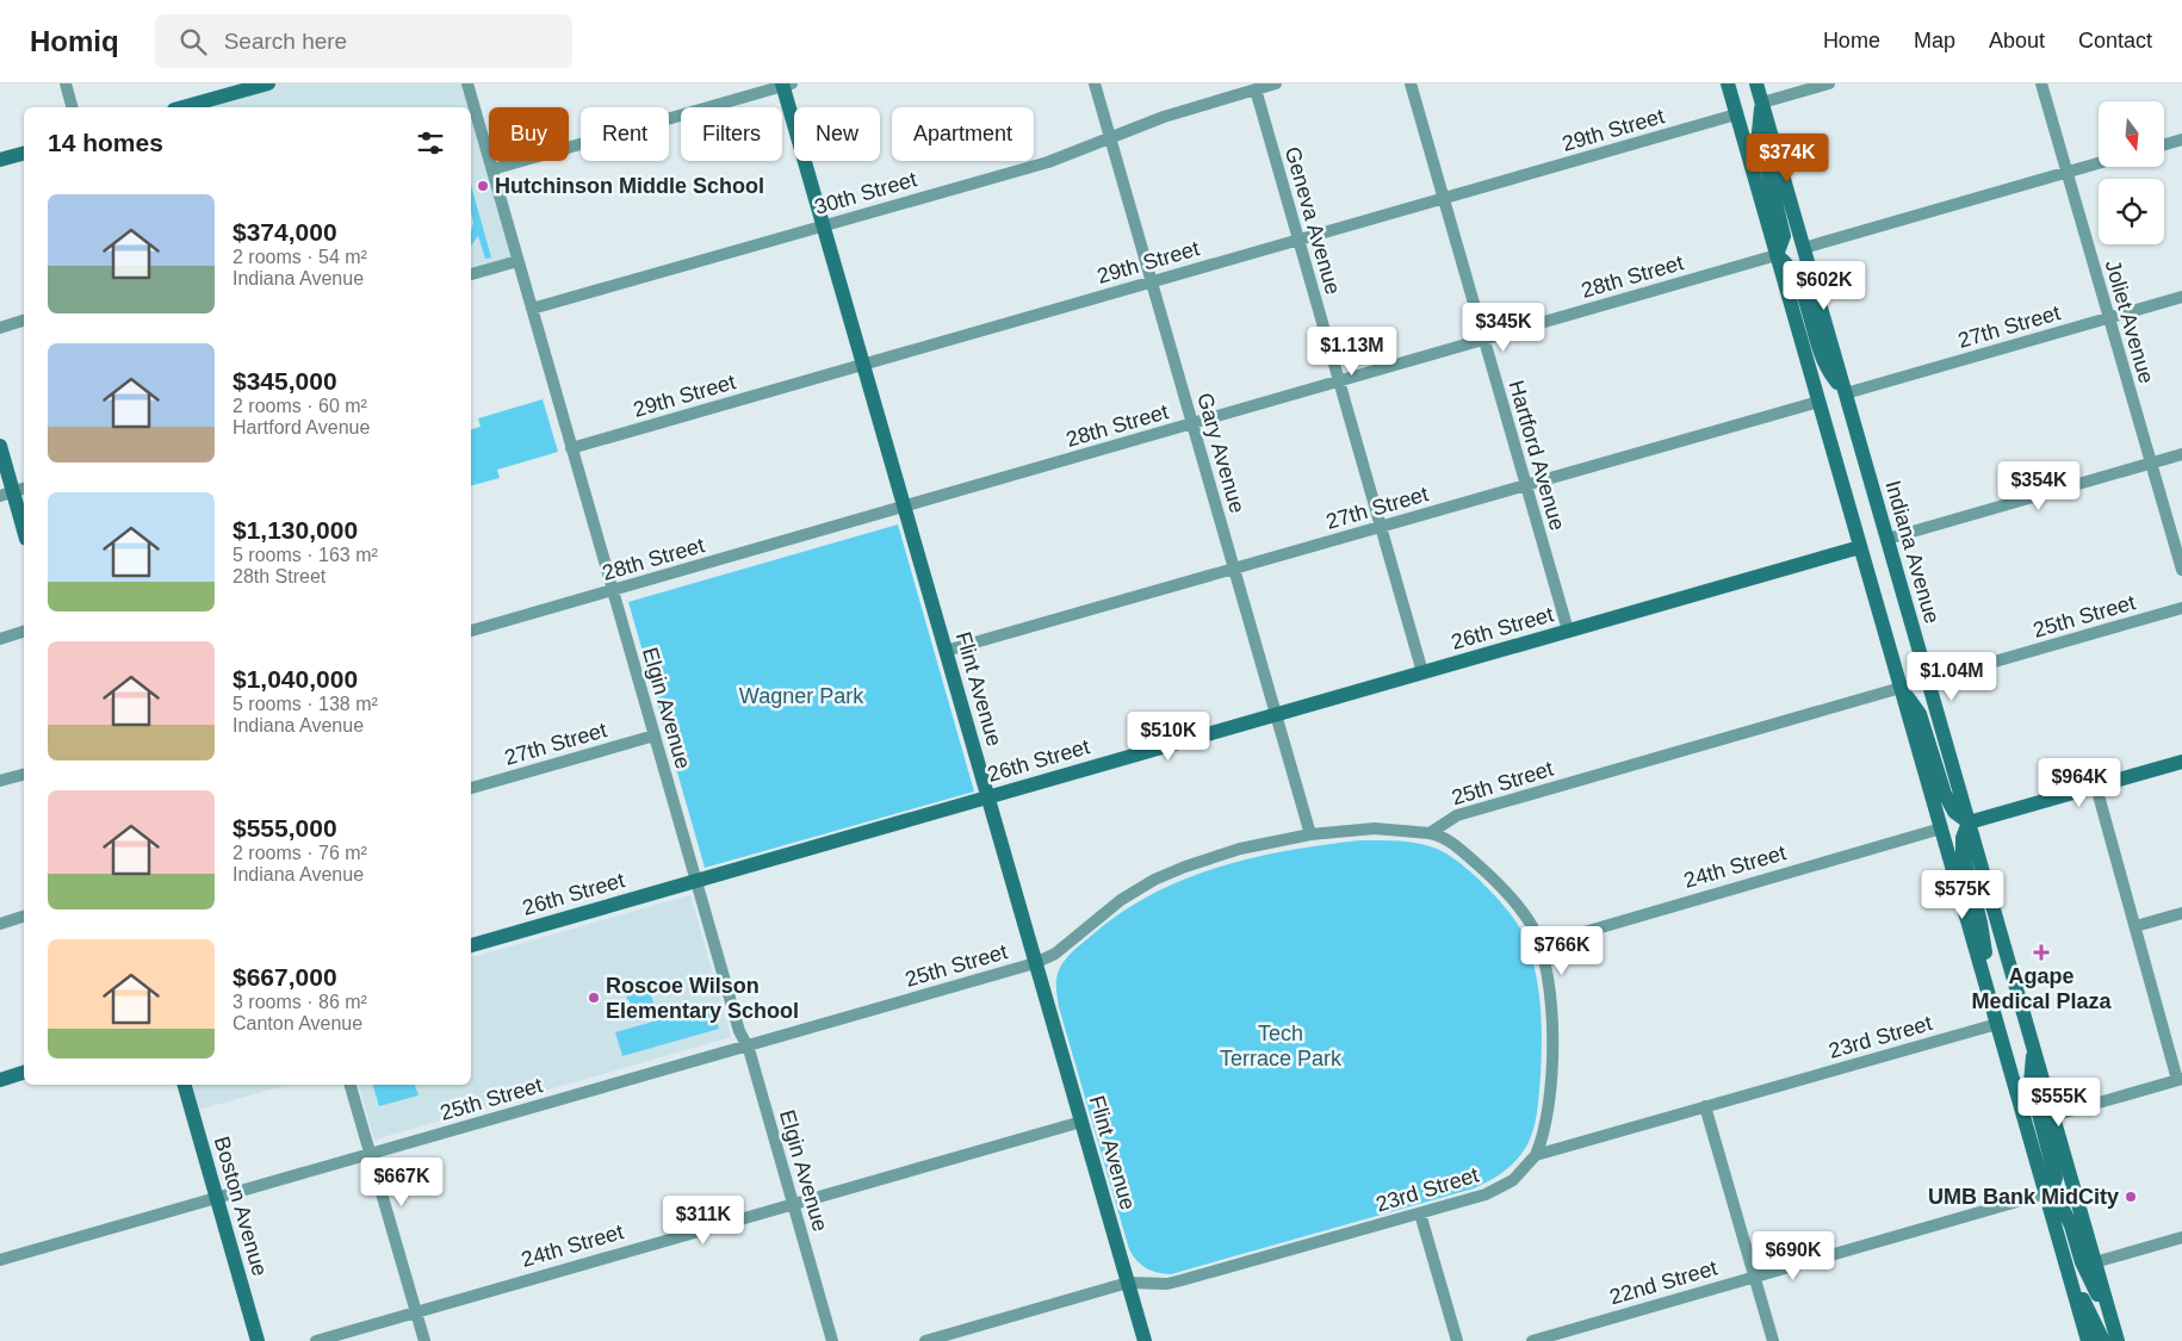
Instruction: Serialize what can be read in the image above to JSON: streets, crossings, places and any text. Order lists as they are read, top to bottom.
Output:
{
  "streets": {
    "main road": [
      "Indiana Avenue",
      "26th Street",
      "Flint Avenue",
      "Boston Avenue"
    ],
    "street": [
      "29th Street",
      "30th Street",
      "Geneva Avenue",
      "28th Street",
      "Joliet Avenue",
      "27th Street",
      "Gary Avenue",
      "Hartford Avenue",
      "25th Street",
      "Elgin Avenue",
      "24th Street",
      "23rd Street",
      "22nd Street"
    ]
  },
  "crossings": [
    ["29th Street", "Geneva Avenue"],
    ["29th Street", "Gary Avenue"],
    ["29th Street", "Hartford Avenue"],
    ["29th Street", "Flint Avenue"],
    ["29th Street", "Elgin Avenue"],
    ["30th Street", "Geneva Avenue"],
    ["30th Street", "Gary Avenue"],
    ["30th Street", "Flint Avenue"],
    ["30th Street", "Elgin Avenue"],
    ["Geneva Avenue", "28th Street"],
    ["Geneva Avenue", "27th Street"],
    ["Geneva Avenue", "26th Street"],
    ["28th Street", "Gary Avenue"],
    ["28th Street", "Hartford Avenue"],
    ["28th Street", "Flint Avenue"],
    ["28th Street", "Elgin Avenue"],
    ["Joliet Avenue", "27th Street"],
    ["27th Street", "Gary Avenue"],
    ["27th Street", "Hartford Avenue"],
    ["27th Street", "Indiana Avenue"],
    ["27th Street", "Flint Avenue"],
    ["27th Street", "Elgin Avenue"],
    ["Gary Avenue", "25th Street"],
    ["Gary Avenue", "26th Street"],
    ["Hartford Avenue", "26th Street"],
    ["Indiana Avenue", "25th Street"],
    ["25th Street", "Flint Avenue"],
    ["25th Street", "Elgin Avenue"],
    ["25th Street", "Boston Avenue"],
    ["26th Street", "Flint Avenue"],
    ["26th Street", "Elgin Avenue"],
    ["Flint Avenue", "24th Street"],
    ["Flint Avenue", "23rd Street"],
    ["Elgin Avenue", "24th Street"]
  ],
  "parks": ["Wagner Park", "Tech Terrace Park"],
  "places": {
    "other": ["Hutchinson Middle School", "Roscoe Wilson Elementary School", "UMB Bank MidCity"],
    "health": ["Agape Medical Plaza"]
  },
  "north": "bottom",
  "page": {
    "header": "Homiq",
    "search": "Search here",
    "nav": [
      "Home",
      "Map",
      "About",
      "Contact"
    ],
    "chip": [
      "Buy",
      "Rent",
      "Filters",
      "New",
      "Apartment"
    ],
    "heading": "14 homes",
    "price": [
      "$374K",
      "$602K",
      "$345K",
      "$1.13M",
      "$354K",
      "$1.04M",
      "$510K",
      "$964K",
      "$575K",
      "$766K",
      "$555K",
      "$667K",
      "$311K",
      "$690K"
    ],
    "list": [
      {
        "name": "$374,000",
        "note": "2 rooms · 54 m² · Indiana Avenue"
      },
      {
        "name": "$345,000",
        "note": "2 rooms · 60 m² · Hartford Avenue"
      },
      {
        "name": "$1,130,000",
        "note": "5 rooms · 163 m² · 28th Street"
      },
      {
        "name": "$1,040,000",
        "note": "5 rooms · 138 m² · Indiana Avenue"
      },
      {
        "name": "$555,000",
        "note": "2 rooms · 76 m² · Indiana Avenue"
      },
      {
        "name": "$667,000",
        "note": "3 rooms · 86 m² · Canton Avenue"
      }
    ]
  }
}
